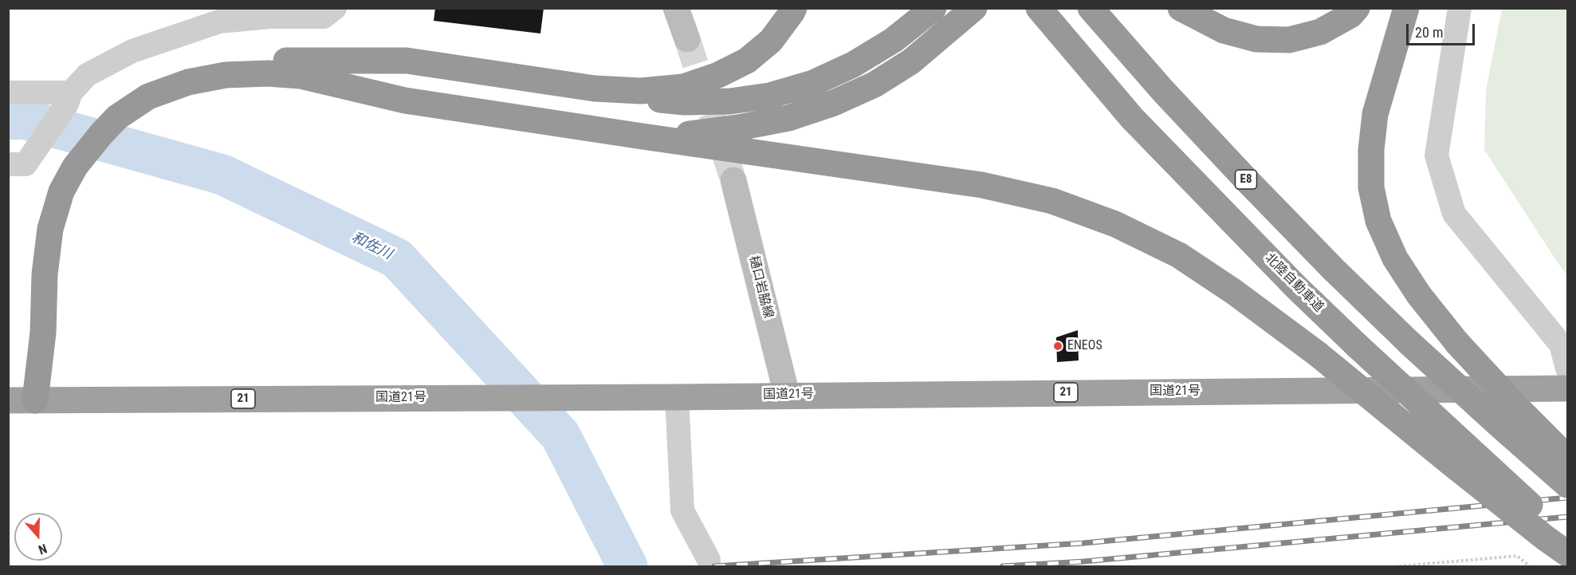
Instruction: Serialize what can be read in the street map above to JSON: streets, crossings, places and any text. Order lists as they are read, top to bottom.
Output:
{
  "streets": {
    "highway": [
      "E8",
      "北陸自動車道",
      "国道21号",
      "21"
    ],
    "main road": ["樋口岩脇線"]
  },
  "crossings": [
    ["樋口岩脇線", "国道21号"]
  ],
  "water": ["和佐川"],
  "places": ["ENEOS"],
  "scale_bar": "20 m",
  "north": "bottom"
}
